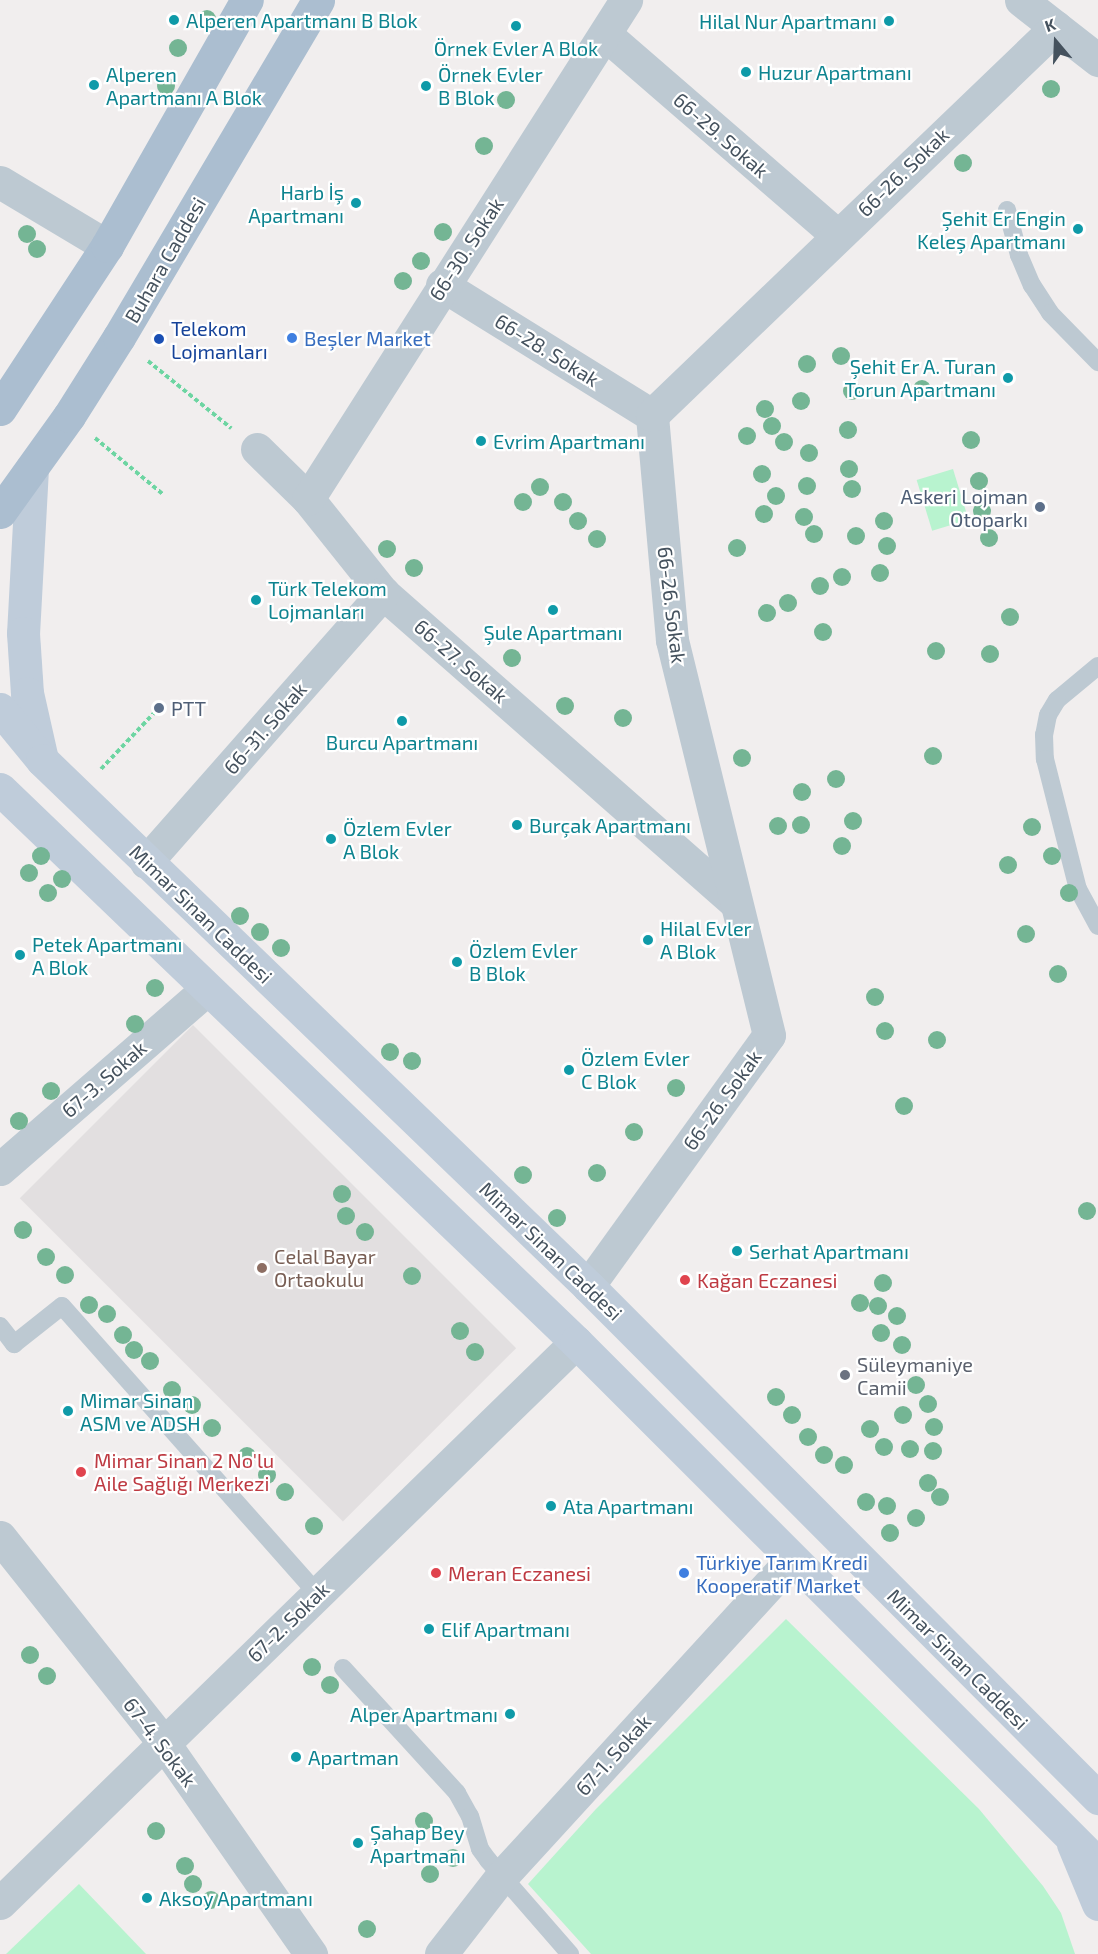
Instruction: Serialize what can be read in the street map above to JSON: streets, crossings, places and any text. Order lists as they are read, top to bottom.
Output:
{
  "streets": {
    "main road": ["Buhara Caddesi"],
    "street": [
      "66-29. Sokak",
      "66-26. Sokak",
      "66-30. Sokak",
      "66-28. Sokak",
      "66-27. Sokak",
      "66-31. Sokak",
      "Mimar Sinan Caddesi",
      "67-3. Sokak",
      "67-2. Sokak",
      "67-4. Sokak",
      "67-1. Sokak"
    ]
  },
  "crossings": [
    ["66-29. Sokak", "66-26. Sokak"],
    ["66-29. Sokak", "66-30. Sokak"],
    ["66-26. Sokak", "66-28. Sokak"],
    ["66-26. Sokak", "66-27. Sokak"],
    ["66-26. Sokak", "Mimar Sinan Caddesi"],
    ["66-30. Sokak", "66-28. Sokak"],
    ["66-30. Sokak", "66-27. Sokak"],
    ["66-27. Sokak", "66-31. Sokak"],
    ["66-31. Sokak", "Mimar Sinan Caddesi"],
    ["67-2. Sokak", "67-4. Sokak"]
  ],
  "places": [
    "Alperen Apartmanı B Blok",
    "Hilal Nur Apartmanı",
    "Örnek Evler A Blok",
    "Huzur Apartmanı",
    "Alperen Apartmanı A Blok",
    "Örnek Evler B Blok",
    "Harb İş Apartmanı",
    "Şehit Er Engin Keleş Apartmanı",
    "Beşler Market",
    "Telekom Lojmanları",
    "Şehit Er A. Turan Torun Apartmanı",
    "Evrim Apartmanı",
    "Askeri Lojman Otoparkı",
    "Türk Telekom Lojmanları",
    "Şule Apartmanı",
    "PTT",
    "Burcu Apartmanı",
    "Burçak Apartmanı",
    "Özlem Evler A Blok",
    "Hilal Evler A Blok",
    "Petek Apartmanı A Blok",
    "Özlem Evler B Blok",
    "Özlem Evler C Blok",
    "Serhat Apartmanı",
    "Celal Bayar Ortaokulu",
    "Kağan Eczanesi",
    "Süleymaniye Camii",
    "Mimar Sinan ASM ve ADSH",
    "Mimar Sinan 2 No'lu Aile Sağlığı Merkezi",
    "Ata Apartmanı",
    "Meran Eczanesi",
    "Türkiye Tarım Kredi Kooperatif Market",
    "Elif Apartmanı",
    "Alper Apartmanı",
    "Apartman",
    "Şahap Bey Apartmanı",
    "Aksoy Apartmanı"
  ],
  "north": "top"
}
